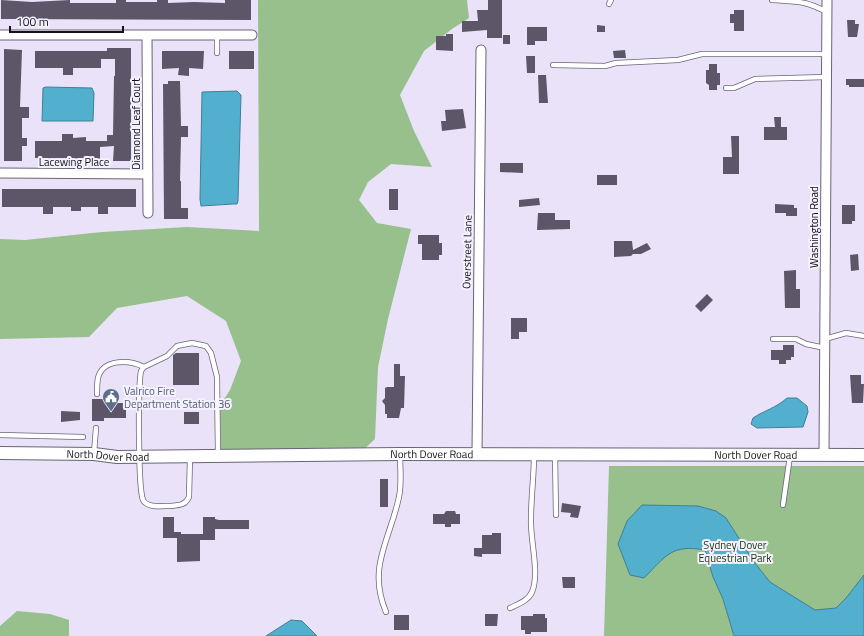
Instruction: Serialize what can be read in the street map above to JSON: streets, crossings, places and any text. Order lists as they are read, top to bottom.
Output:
{
  "streets": {
    "street": [
      "Diamond Leaf Court",
      "Lacewing Place",
      "Washington Road",
      "Overstreet Lane",
      "North Dover Road"
    ]
  },
  "crossings": [
    ["Diamond Leaf Court", "Lacewing Place"],
    ["Washington Road", "North Dover Road"],
    ["Overstreet Lane", "North Dover Road"]
  ],
  "parks": ["Sydney Dover Equestrian Park"],
  "places": {
    "public building": ["Valrico Fire Department Station 36"]
  },
  "scale_bar": "100 m"
}
